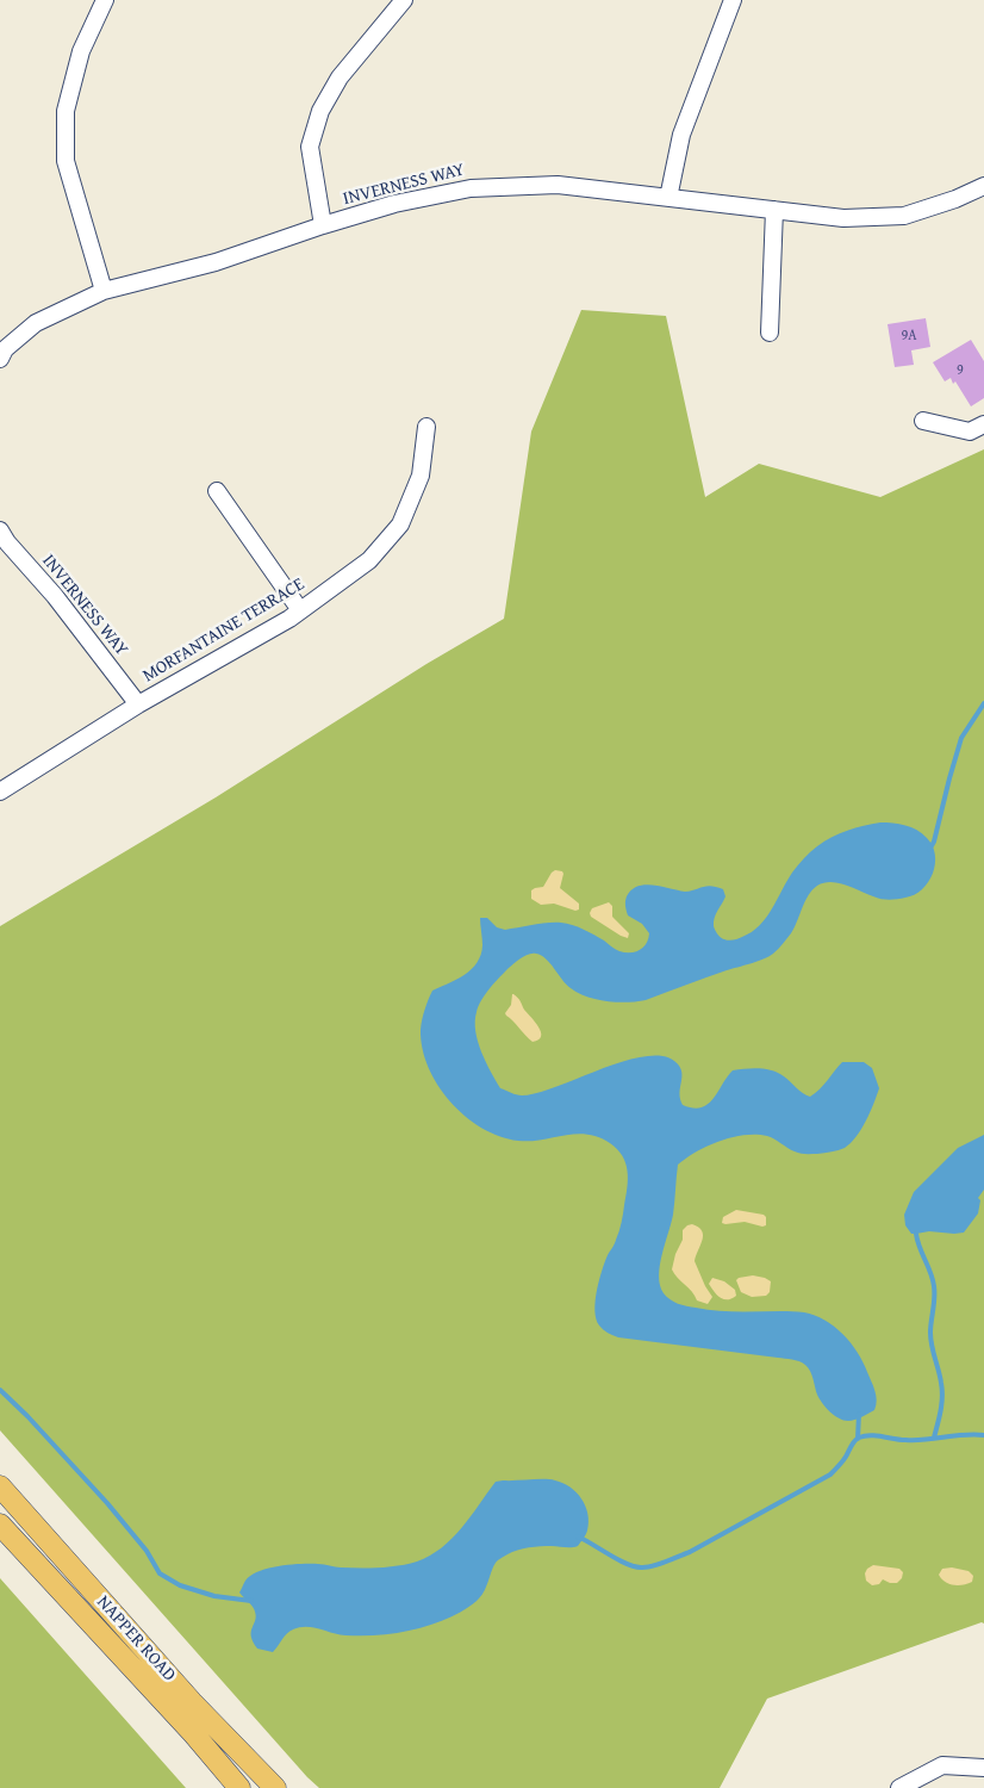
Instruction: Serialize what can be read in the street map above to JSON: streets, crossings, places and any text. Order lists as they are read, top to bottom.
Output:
{
  "streets": {
    "main road": ["NAPPER ROAD"],
    "street": ["INVERNESS WAY", "MORFANTAINE TERRACE"]
  },
  "crossings": [
    ["INVERNESS WAY", "MORFANTAINE TERRACE"]
  ],
  "house_numbers": ["9A", "9"]
}
